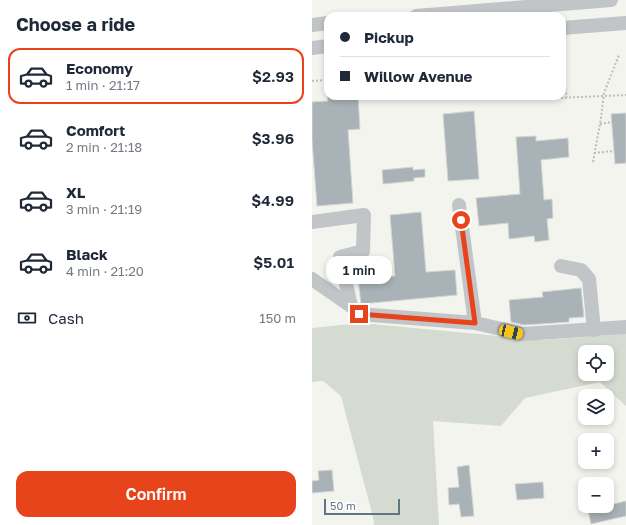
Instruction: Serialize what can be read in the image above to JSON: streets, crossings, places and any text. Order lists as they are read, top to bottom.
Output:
{
  "scale_bar": "50 m",
  "page": {
    "heading": "Choose a ride",
    "banner": ["Pickup", "Willow Avenue"],
    "list": [
      {
        "name": "Economy",
        "note": "1 min · 21:17",
        "value": "$2.93"
      },
      {
        "name": "Comfort",
        "note": "2 min · 21:18",
        "value": "$3.96"
      },
      {
        "name": "XL",
        "note": "3 min · 21:19",
        "value": "$4.99"
      },
      {
        "name": "Black",
        "note": "4 min · 21:20",
        "value": "$5.01"
      }
    ],
    "bubble": "1 min",
    "pay": ["Cash", "150 m"],
    "map_buttons": ["+", "−"],
    "buttons": "Confirm",
    "scale": "50 m"
  }
}
